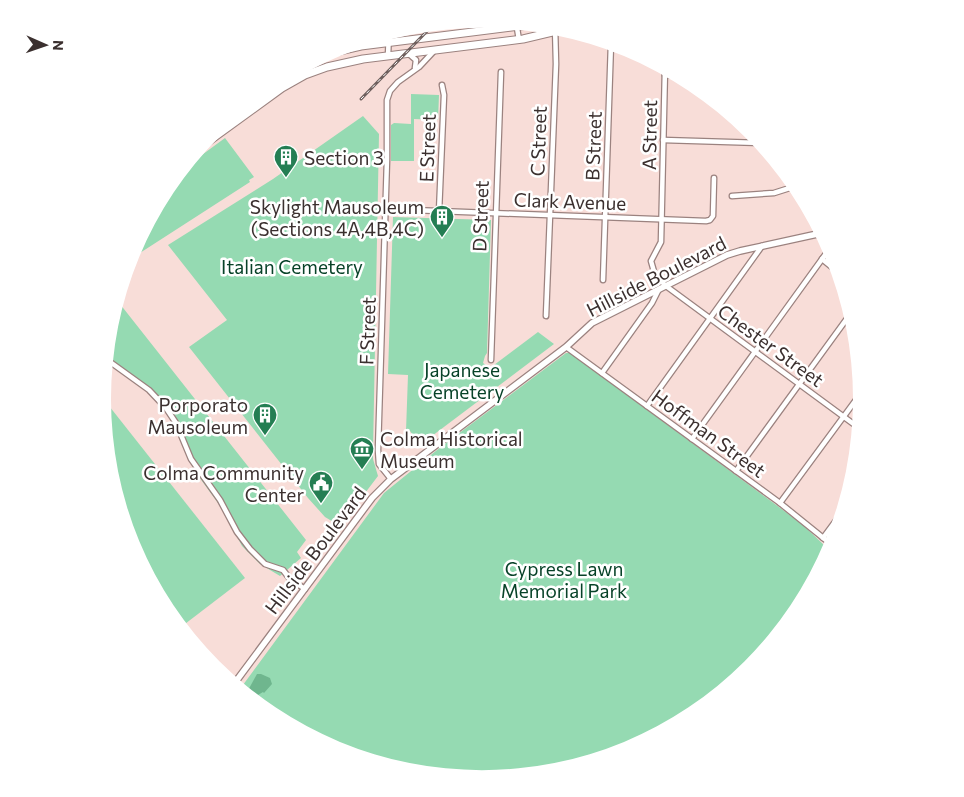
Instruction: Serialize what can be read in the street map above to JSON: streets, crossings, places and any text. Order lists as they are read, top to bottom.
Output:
{
  "streets": {
    "main road": ["Hillside Boulevard"],
    "street": [
      "A Street",
      "C Street",
      "B Street",
      "E Street",
      "Clark Avenue",
      "D Street",
      "F Street",
      "Chester Street",
      "Hoffman Street"
    ]
  },
  "crossings": [
    ["A Street", "Clark Avenue"],
    ["A Street", "Hillside Boulevard"],
    ["A Street", "Chester Street"],
    ["C Street", "Clark Avenue"],
    ["B Street", "Clark Avenue"],
    ["E Street", "Clark Avenue"],
    ["Clark Avenue", "D Street"],
    ["Clark Avenue", "F Street"],
    ["Hillside Boulevard", "F Street"],
    ["Hillside Boulevard", "Chester Street"],
    ["Hillside Boulevard", "Hoffman Street"]
  ],
  "parks": ["Italian Cemetery", "Japanese Cemetery", "Cypress Lawn Memorial Park"],
  "places": {
    "building": ["Section 3", "Skylight Mausoleum (Sections 4A,4B,4C)", "Porporato Mausoleum"],
    "museum": ["Colma Historical Museum"],
    "public building": ["Colma Community Center"]
  },
  "north": "right"
}
